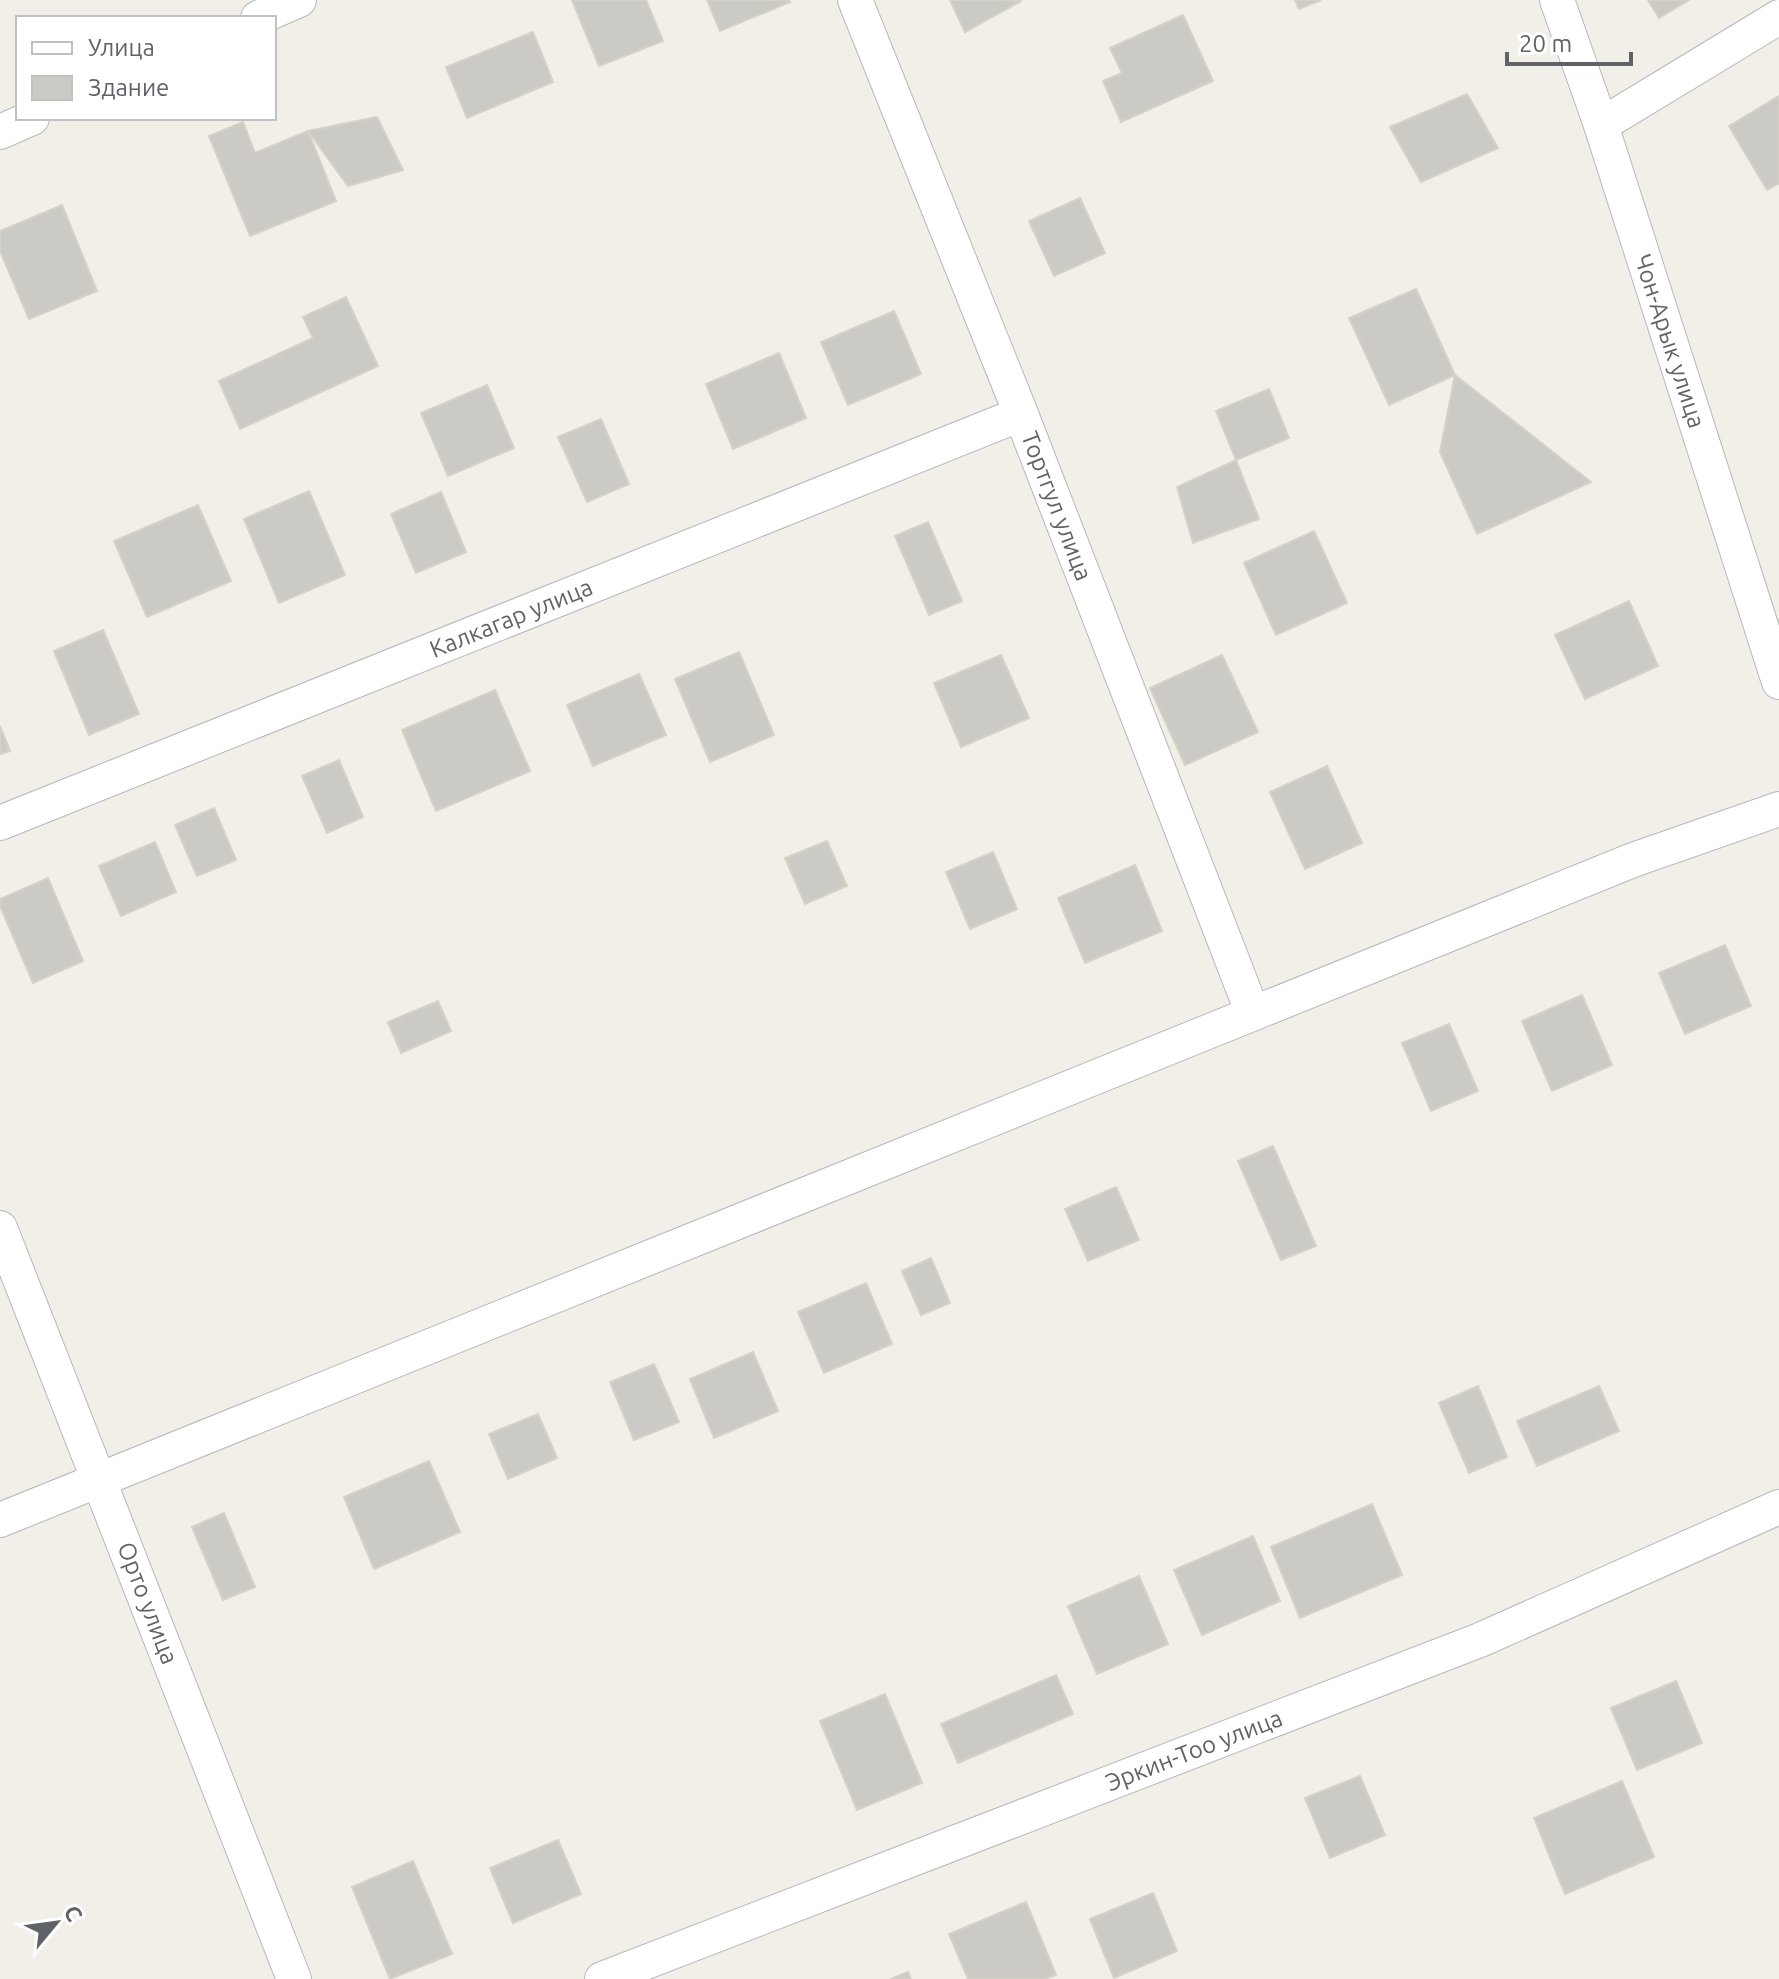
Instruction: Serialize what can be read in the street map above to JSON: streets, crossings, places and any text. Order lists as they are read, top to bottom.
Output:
{
  "streets": {
    "street": [
      "Чон-Арык улица",
      "Тортгул улица",
      "Калкагар улица",
      "Орто улица",
      "Эркин-Тоо улица"
    ]
  },
  "crossings": [
    ["Тортгул улица", "Калкагар улица"]
  ],
  "legend": ["Улица", "Здание"],
  "scale_bar": "20 m",
  "north": "top right"
}
